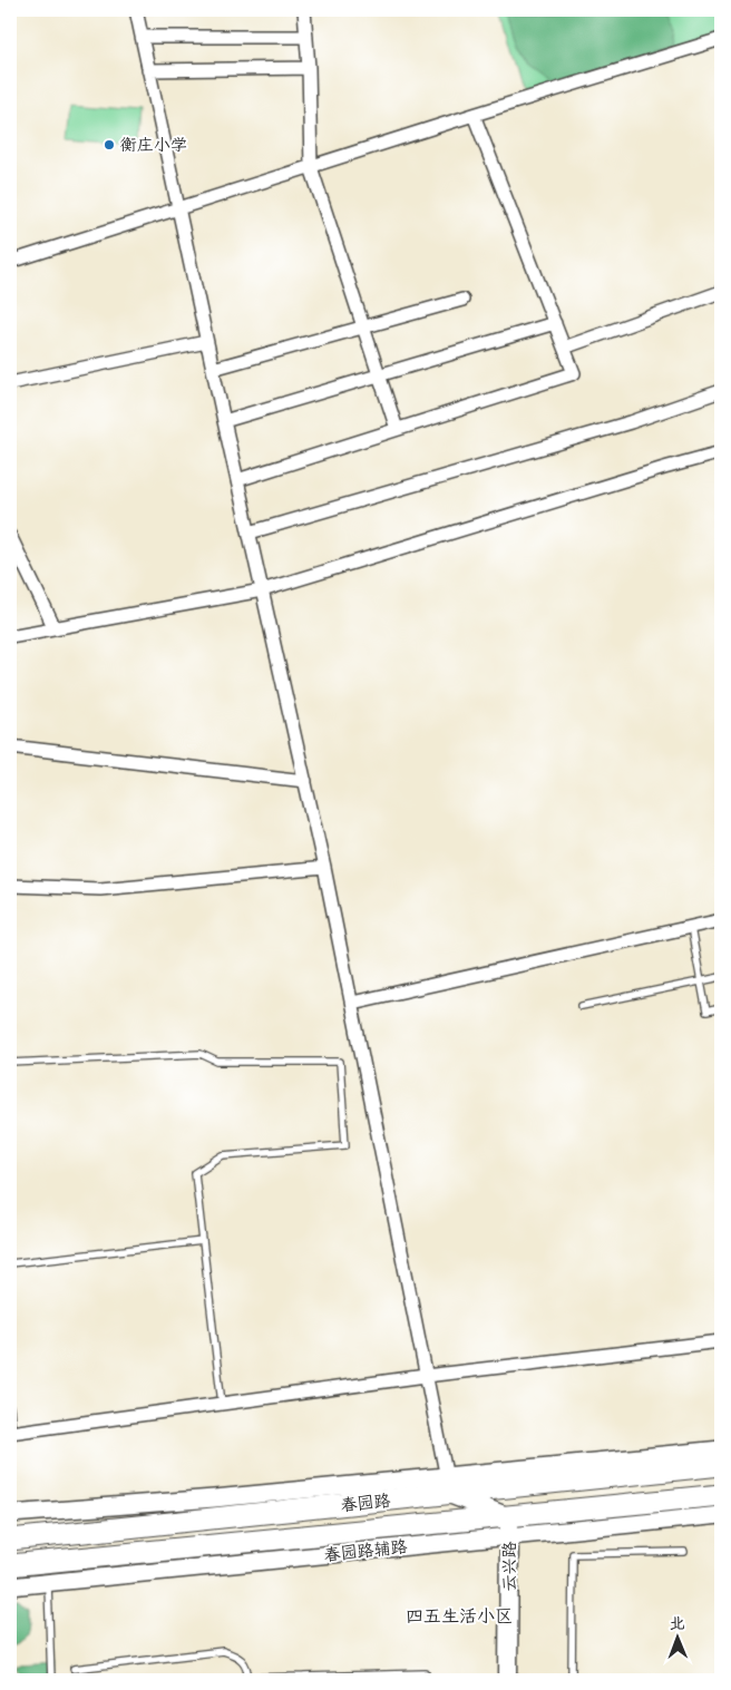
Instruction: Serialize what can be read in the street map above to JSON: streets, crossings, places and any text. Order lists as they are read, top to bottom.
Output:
{
  "streets": {
    "main road": ["春园路", "云兴路"],
    "street": ["春园路辅路"]
  },
  "crossings": [
    ["春园路", "春园路辅路"],
    ["春园路", "云兴路"],
    ["春园路辅路", "云兴路"]
  ],
  "districts": ["四五生活小区"],
  "places": ["衡庄小学"],
  "north": "top"
}
